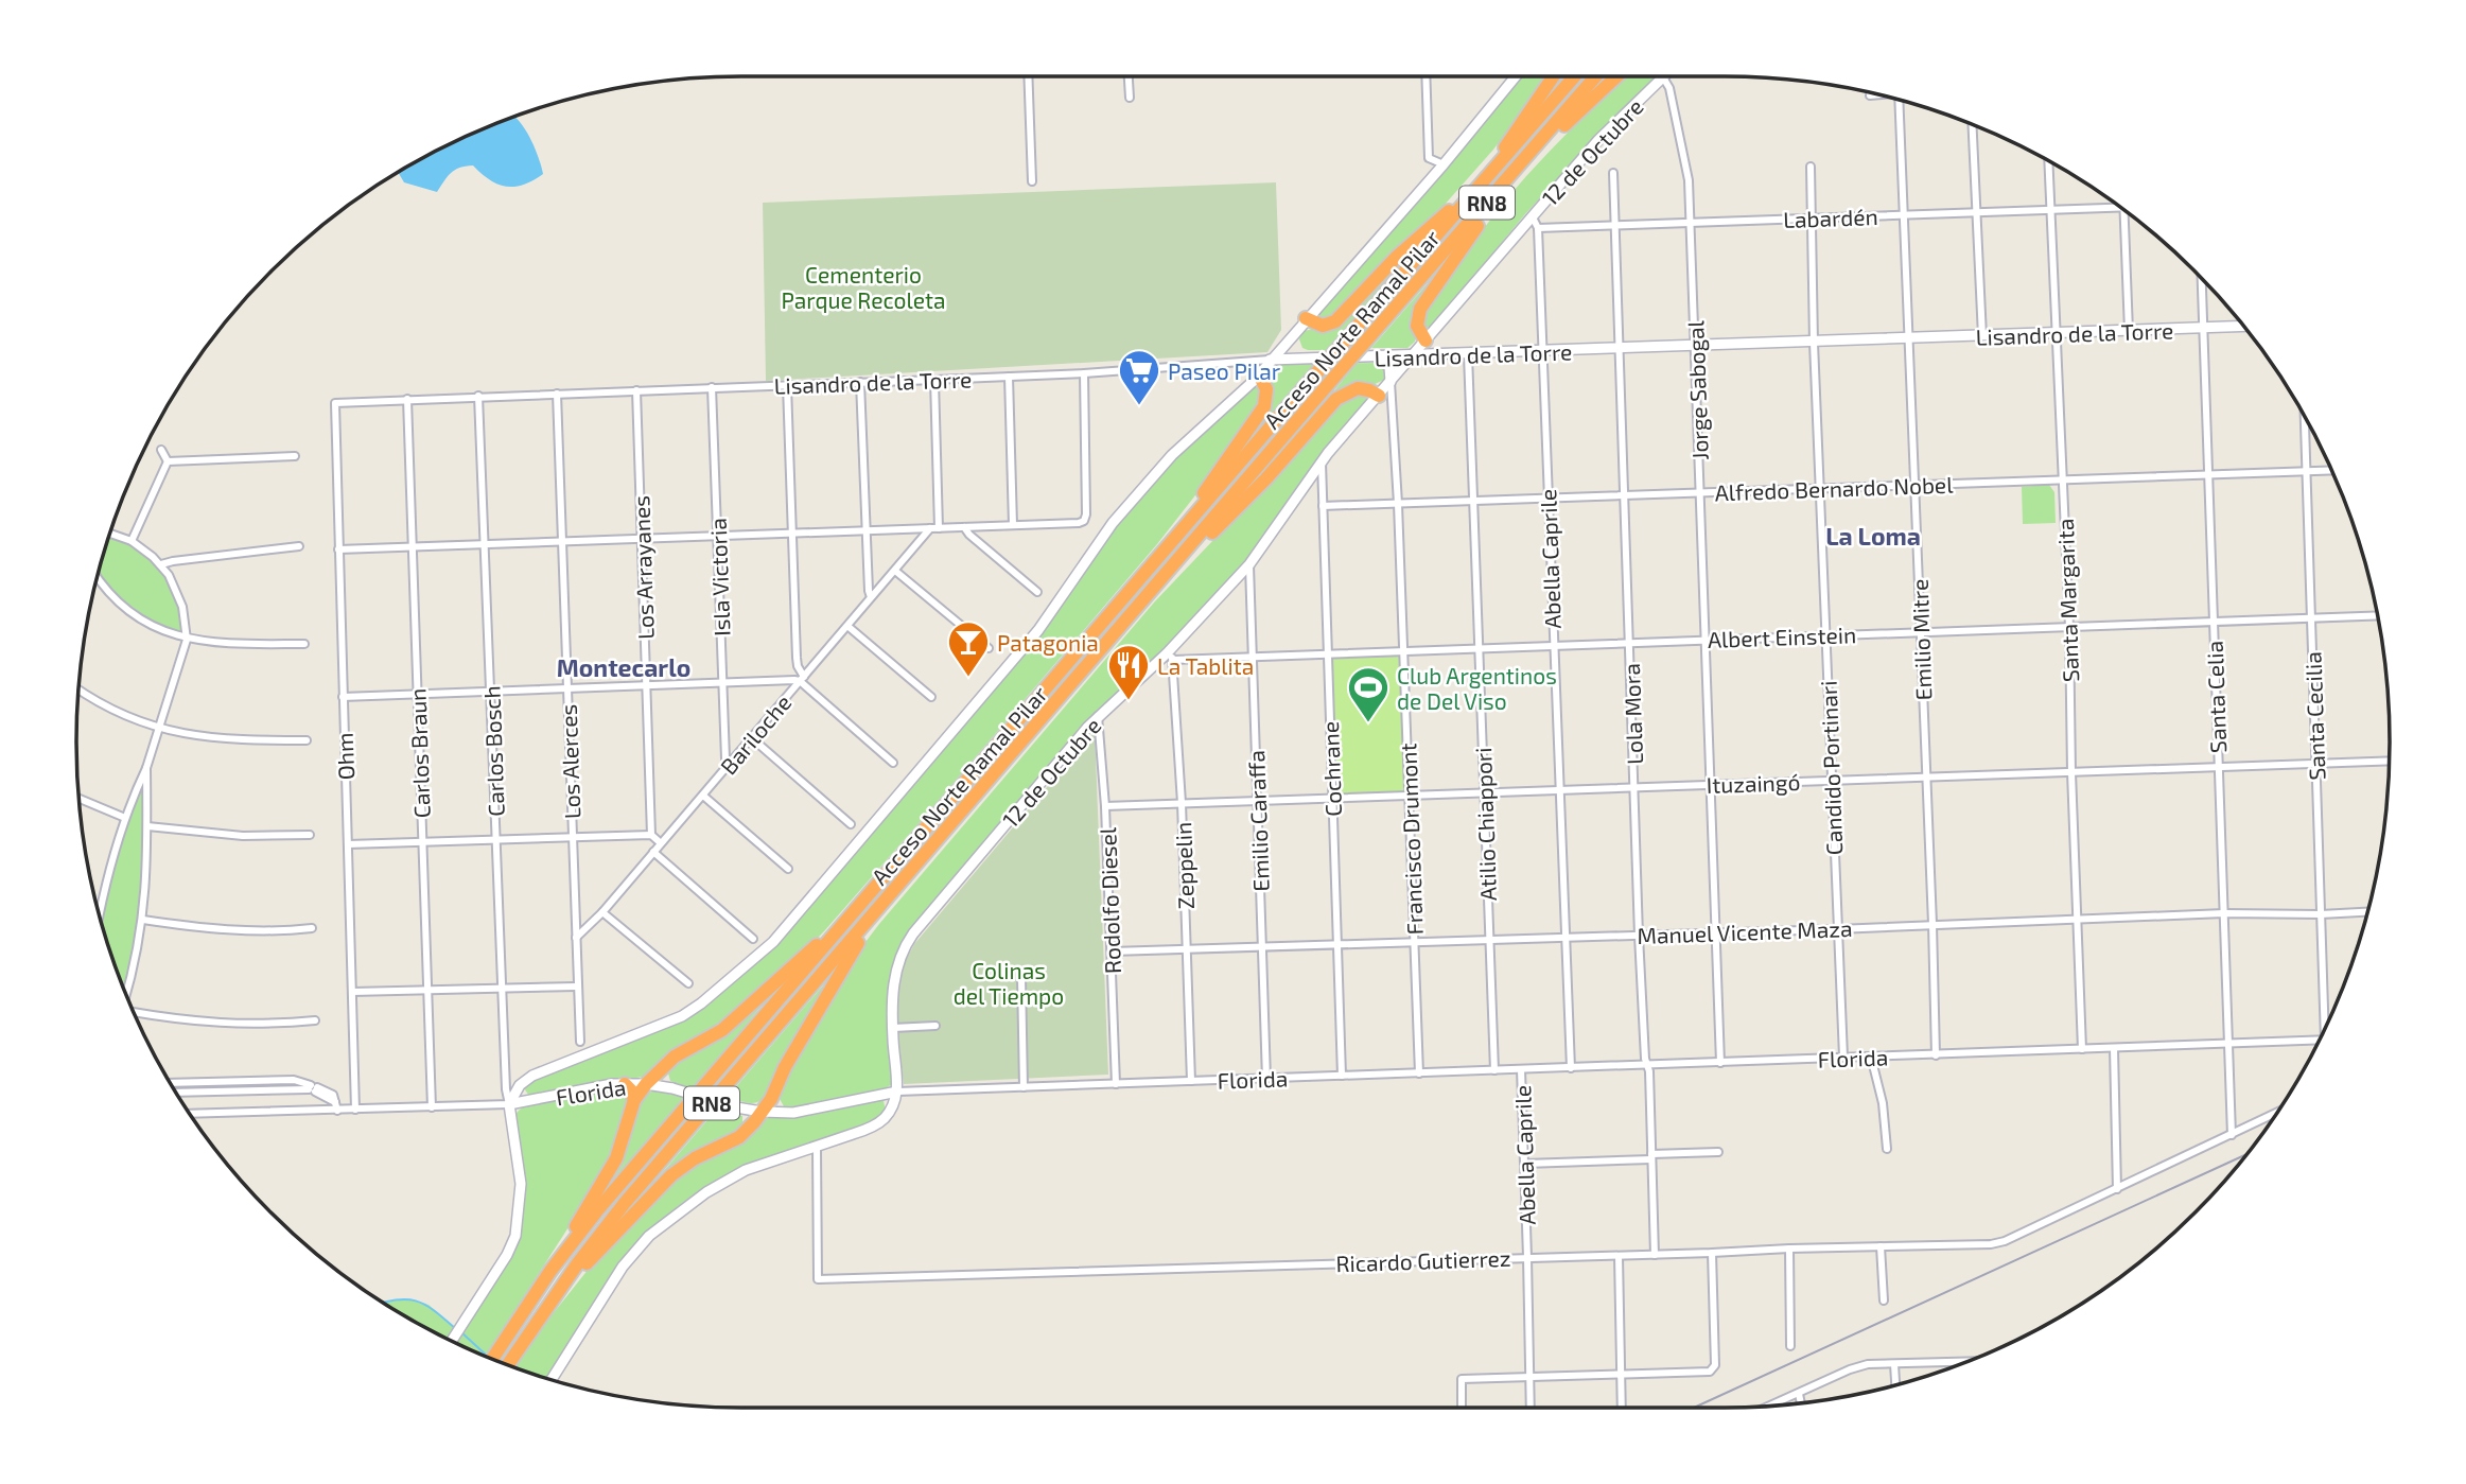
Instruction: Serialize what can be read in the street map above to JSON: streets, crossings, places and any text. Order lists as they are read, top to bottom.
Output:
{
  "streets": {
    "highway": ["RN8", "Acceso Norte Ramal Pilar"],
    "street": [
      "12 de Octubre",
      "Labardén",
      "Lisandro de la Torre",
      "Jorge Sabogal",
      "Alfredo Bernardo Nobel",
      "Abella Caprile",
      "Los Arrayanes",
      "Isla Victoria",
      "Santa Margarita",
      "Albert Einstein",
      "Emilio Mitre",
      "Santa Celia",
      "Lola Mora",
      "Santa Cecilia",
      "Bariloche",
      "Carlos Bosch",
      "Carlos Braun",
      "Ohm",
      "Los Alerces",
      "Candido Portinari",
      "Cochrane",
      "Ituzaingó",
      "Emilio Caraffa",
      "Atilio Chiappori",
      "Francisco Drumont",
      "Zeppelin",
      "Rodolfo Diesel",
      "Manuel Vicente Maza",
      "Florida",
      "Ricardo Gutierrez"
    ]
  },
  "crossings": [
    ["12 de Octubre", "Lisandro de la Torre"],
    ["12 de Octubre", "Jorge Sabogal"],
    ["12 de Octubre", "Albert Einstein"],
    ["12 de Octubre", "Cochrane"],
    ["12 de Octubre", "Emilio Caraffa"],
    ["12 de Octubre", "Francisco Drumont"],
    ["12 de Octubre", "Zeppelin"],
    ["12 de Octubre", "Rodolfo Diesel"],
    ["12 de Octubre", "Florida"],
    ["Labardén", "Jorge Sabogal"],
    ["Labardén", "Abella Caprile"],
    ["Labardén", "Santa Margarita"],
    ["Labardén", "Emilio Mitre"],
    ["Labardén", "Lola Mora"],
    ["Labardén", "Candido Portinari"],
    ["Lisandro de la Torre", "Jorge Sabogal"],
    ["Lisandro de la Torre", "Abella Caprile"],
    ["Lisandro de la Torre", "Los Arrayanes"],
    ["Lisandro de la Torre", "Isla Victoria"],
    ["Lisandro de la Torre", "Santa Margarita"],
    ["Lisandro de la Torre", "Emilio Mitre"],
    ["Lisandro de la Torre", "Santa Celia"],
    ["Lisandro de la Torre", "Lola Mora"],
    ["Lisandro de la Torre", "Carlos Bosch"],
    ["Lisandro de la Torre", "Carlos Braun"],
    ["Lisandro de la Torre", "Ohm"],
    ["Lisandro de la Torre", "Los Alerces"],
    ["Lisandro de la Torre", "Candido Portinari"],
    ["Lisandro de la Torre", "Atilio Chiappori"],
    ["Jorge Sabogal", "Alfredo Bernardo Nobel"],
    ["Jorge Sabogal", "Albert Einstein"],
    ["Jorge Sabogal", "Ituzaingó"],
    ["Jorge Sabogal", "Manuel Vicente Maza"],
    ["Jorge Sabogal", "Florida"],
    ["Alfredo Bernardo Nobel", "Abella Caprile"],
    ["Alfredo Bernardo Nobel", "Santa Margarita"],
    ["Alfredo Bernardo Nobel", "Emilio Mitre"],
    ["Alfredo Bernardo Nobel", "Santa Celia"],
    ["Alfredo Bernardo Nobel", "Lola Mora"],
    ["Alfredo Bernardo Nobel", "Santa Cecilia"],
    ["Alfredo Bernardo Nobel", "Candido Portinari"],
    ["Alfredo Bernardo Nobel", "Cochrane"],
    ["Alfredo Bernardo Nobel", "Atilio Chiappori"],
    ["Alfredo Bernardo Nobel", "Francisco Drumont"],
    ["Abella Caprile", "Albert Einstein"],
    ["Abella Caprile", "Ituzaingó"],
    ["Abella Caprile", "Manuel Vicente Maza"],
    ["Abella Caprile", "Florida"],
    ["Abella Caprile", "Ricardo Gutierrez"],
    ["Isla Victoria", "Bariloche"],
    ["Santa Margarita", "Albert Einstein"],
    ["Santa Margarita", "Ituzaingó"],
    ["Santa Margarita", "Manuel Vicente Maza"],
    ["Santa Margarita", "Florida"],
    ["Albert Einstein", "Emilio Mitre"],
    ["Albert Einstein", "Santa Celia"],
    ["Albert Einstein", "Lola Mora"],
    ["Albert Einstein", "Santa Cecilia"],
    ["Albert Einstein", "Candido Portinari"],
    ["Albert Einstein", "Cochrane"],
    ["Albert Einstein", "Emilio Caraffa"],
    ["Albert Einstein", "Atilio Chiappori"],
    ["Albert Einstein", "Francisco Drumont"],
    ["Albert Einstein", "Zeppelin"],
    ["Emilio Mitre", "Ituzaingó"],
    ["Emilio Mitre", "Manuel Vicente Maza"],
    ["Emilio Mitre", "Florida"],
    ["Santa Celia", "Ituzaingó"],
    ["Santa Celia", "Manuel Vicente Maza"],
    ["Santa Celia", "Florida"],
    ["Santa Celia", "Ricardo Gutierrez"],
    ["Lola Mora", "Ituzaingó"],
    ["Lola Mora", "Manuel Vicente Maza"],
    ["Lola Mora", "Florida"],
    ["Lola Mora", "Ricardo Gutierrez"],
    ["Santa Cecilia", "Ituzaingó"],
    ["Santa Cecilia", "Manuel Vicente Maza"],
    ["Bariloche", "Los Alerces"],
    ["Carlos Bosch", "Florida"],
    ["Carlos Braun", "Florida"],
    ["Ohm", "Florida"],
    ["Candido Portinari", "Ituzaingó"],
    ["Candido Portinari", "Manuel Vicente Maza"],
    ["Candido Portinari", "Florida"],
    ["Cochrane", "Ituzaingó"],
    ["Cochrane", "Manuel Vicente Maza"],
    ["Cochrane", "Florida"],
    ["Ituzaingó", "Emilio Caraffa"],
    ["Ituzaingó", "Atilio Chiappori"],
    ["Ituzaingó", "Francisco Drumont"],
    ["Ituzaingó", "Zeppelin"],
    ["Ituzaingó", "Rodolfo Diesel"],
    ["Emilio Caraffa", "Manuel Vicente Maza"],
    ["Emilio Caraffa", "Florida"],
    ["Atilio Chiappori", "Manuel Vicente Maza"],
    ["Atilio Chiappori", "Florida"],
    ["Francisco Drumont", "Manuel Vicente Maza"],
    ["Francisco Drumont", "Florida"],
    ["Zeppelin", "Manuel Vicente Maza"],
    ["Zeppelin", "Florida"],
    ["Rodolfo Diesel", "Manuel Vicente Maza"],
    ["Rodolfo Diesel", "Florida"]
  ],
  "districts": ["La Loma", "Montecarlo"],
  "parks": ["Cementerio Parque Recoleta", "Colinas del Tiempo"],
  "places": {
    "supermarket": ["Paseo Pilar"],
    "bar": ["Patagonia"],
    "restaurant": ["La Tablita"],
    "sports": ["Club Argentinos de Del Viso"]
  }
}
